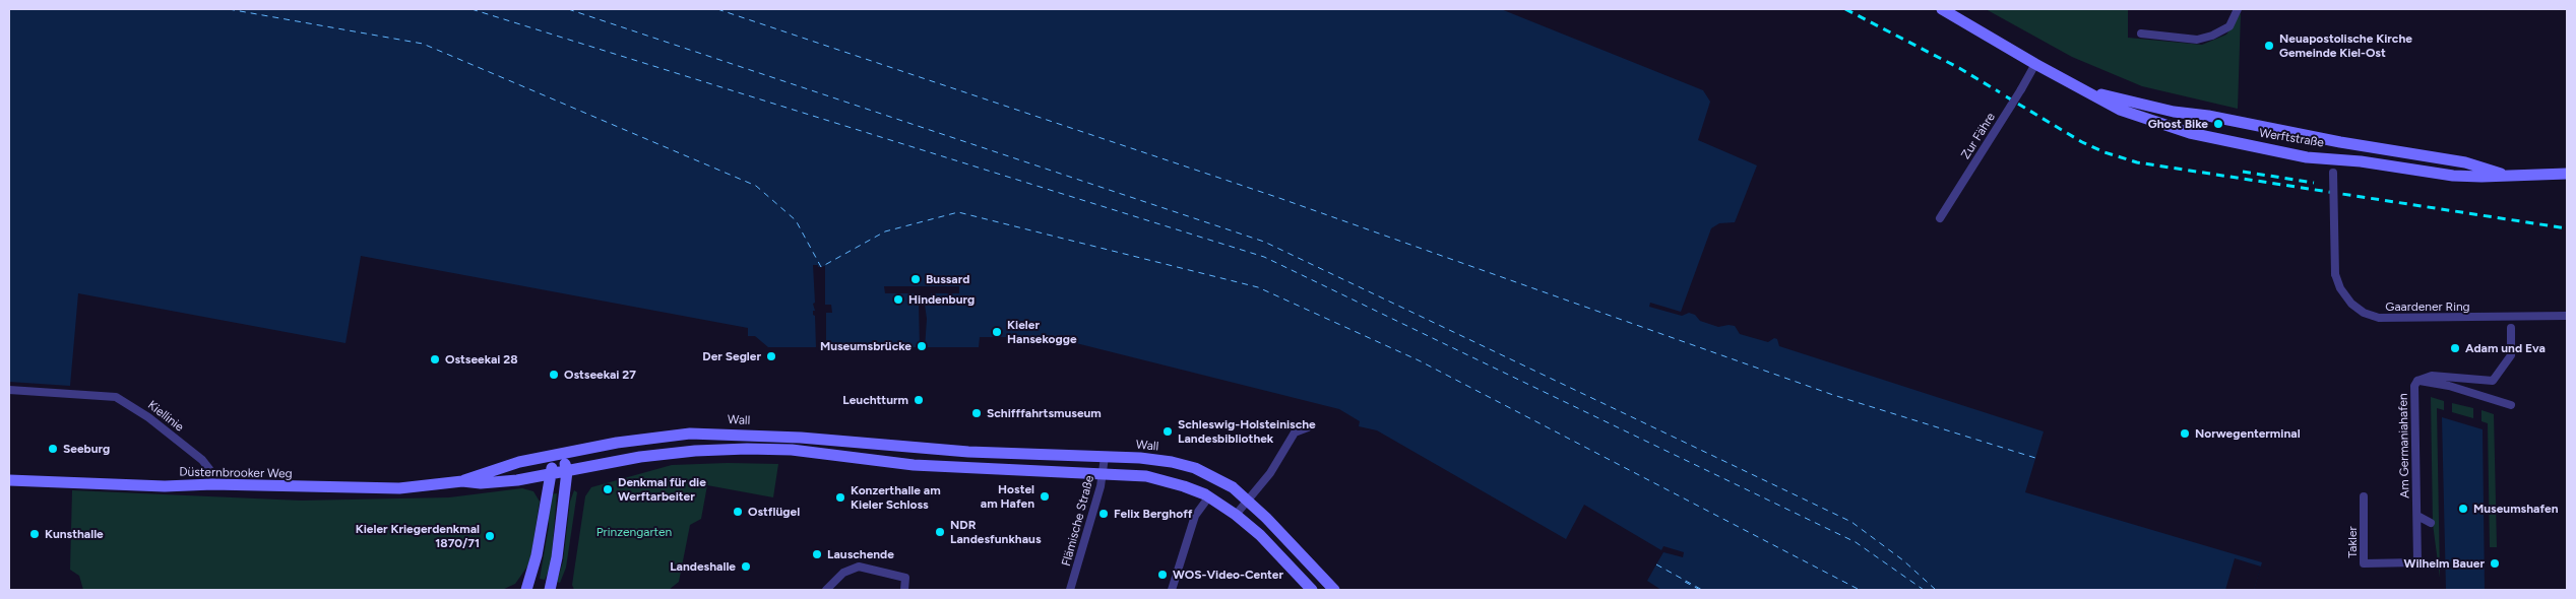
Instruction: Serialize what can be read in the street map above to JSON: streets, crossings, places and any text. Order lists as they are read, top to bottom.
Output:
{
  "streets": {
    "main road": ["Werftstraße", "Wall", "Düsternbrooker Weg"],
    "street": [
      "Zur Fähre",
      "Gaardener Ring",
      "Kiellinie",
      "Am Germaniahafen",
      "Flämische Straße",
      "Takler"
    ]
  },
  "crossings": [
    ["Zur Fähre", "Werftstraße"],
    ["Werftstraße", "Gaardener Ring"],
    ["Wall", "Düsternbrooker Weg"],
    ["Wall", "Flämische Straße"],
    ["Am Germaniahafen", "Takler"]
  ],
  "parks": ["Prinzengarten"],
  "places": [
    "Neuapostolische Kirche Gemeinde Kiel-Ost",
    "Ghost Bike",
    "Bussard",
    "Hindenburg",
    "Kieler Hansekogge",
    "Museumsbrücke",
    "Adam und Eva",
    "Der Segler",
    "Ostseekai 28",
    "Ostseekai 27",
    "Leuchtturm",
    "Schifffahrtsmuseum",
    "Schleswig-Holsteinische Landesbibliothek",
    "Norwegenterminal",
    "Seeburg",
    "Denkmal für die Werftarbeiter",
    "Hostel am Hafen",
    "Konzerthalle am Kieler Schloss",
    "Museumshafen",
    "Ostflügel",
    "Felix Berghoff",
    "NDR Landesfunkhaus",
    "Kunsthalle",
    "Kieler Kriegerdenkmal 1870/71",
    "Lauschende",
    "Wilhelm Bauer",
    "Landeshalle",
    "WOS-Video-Center"
  ]
}
